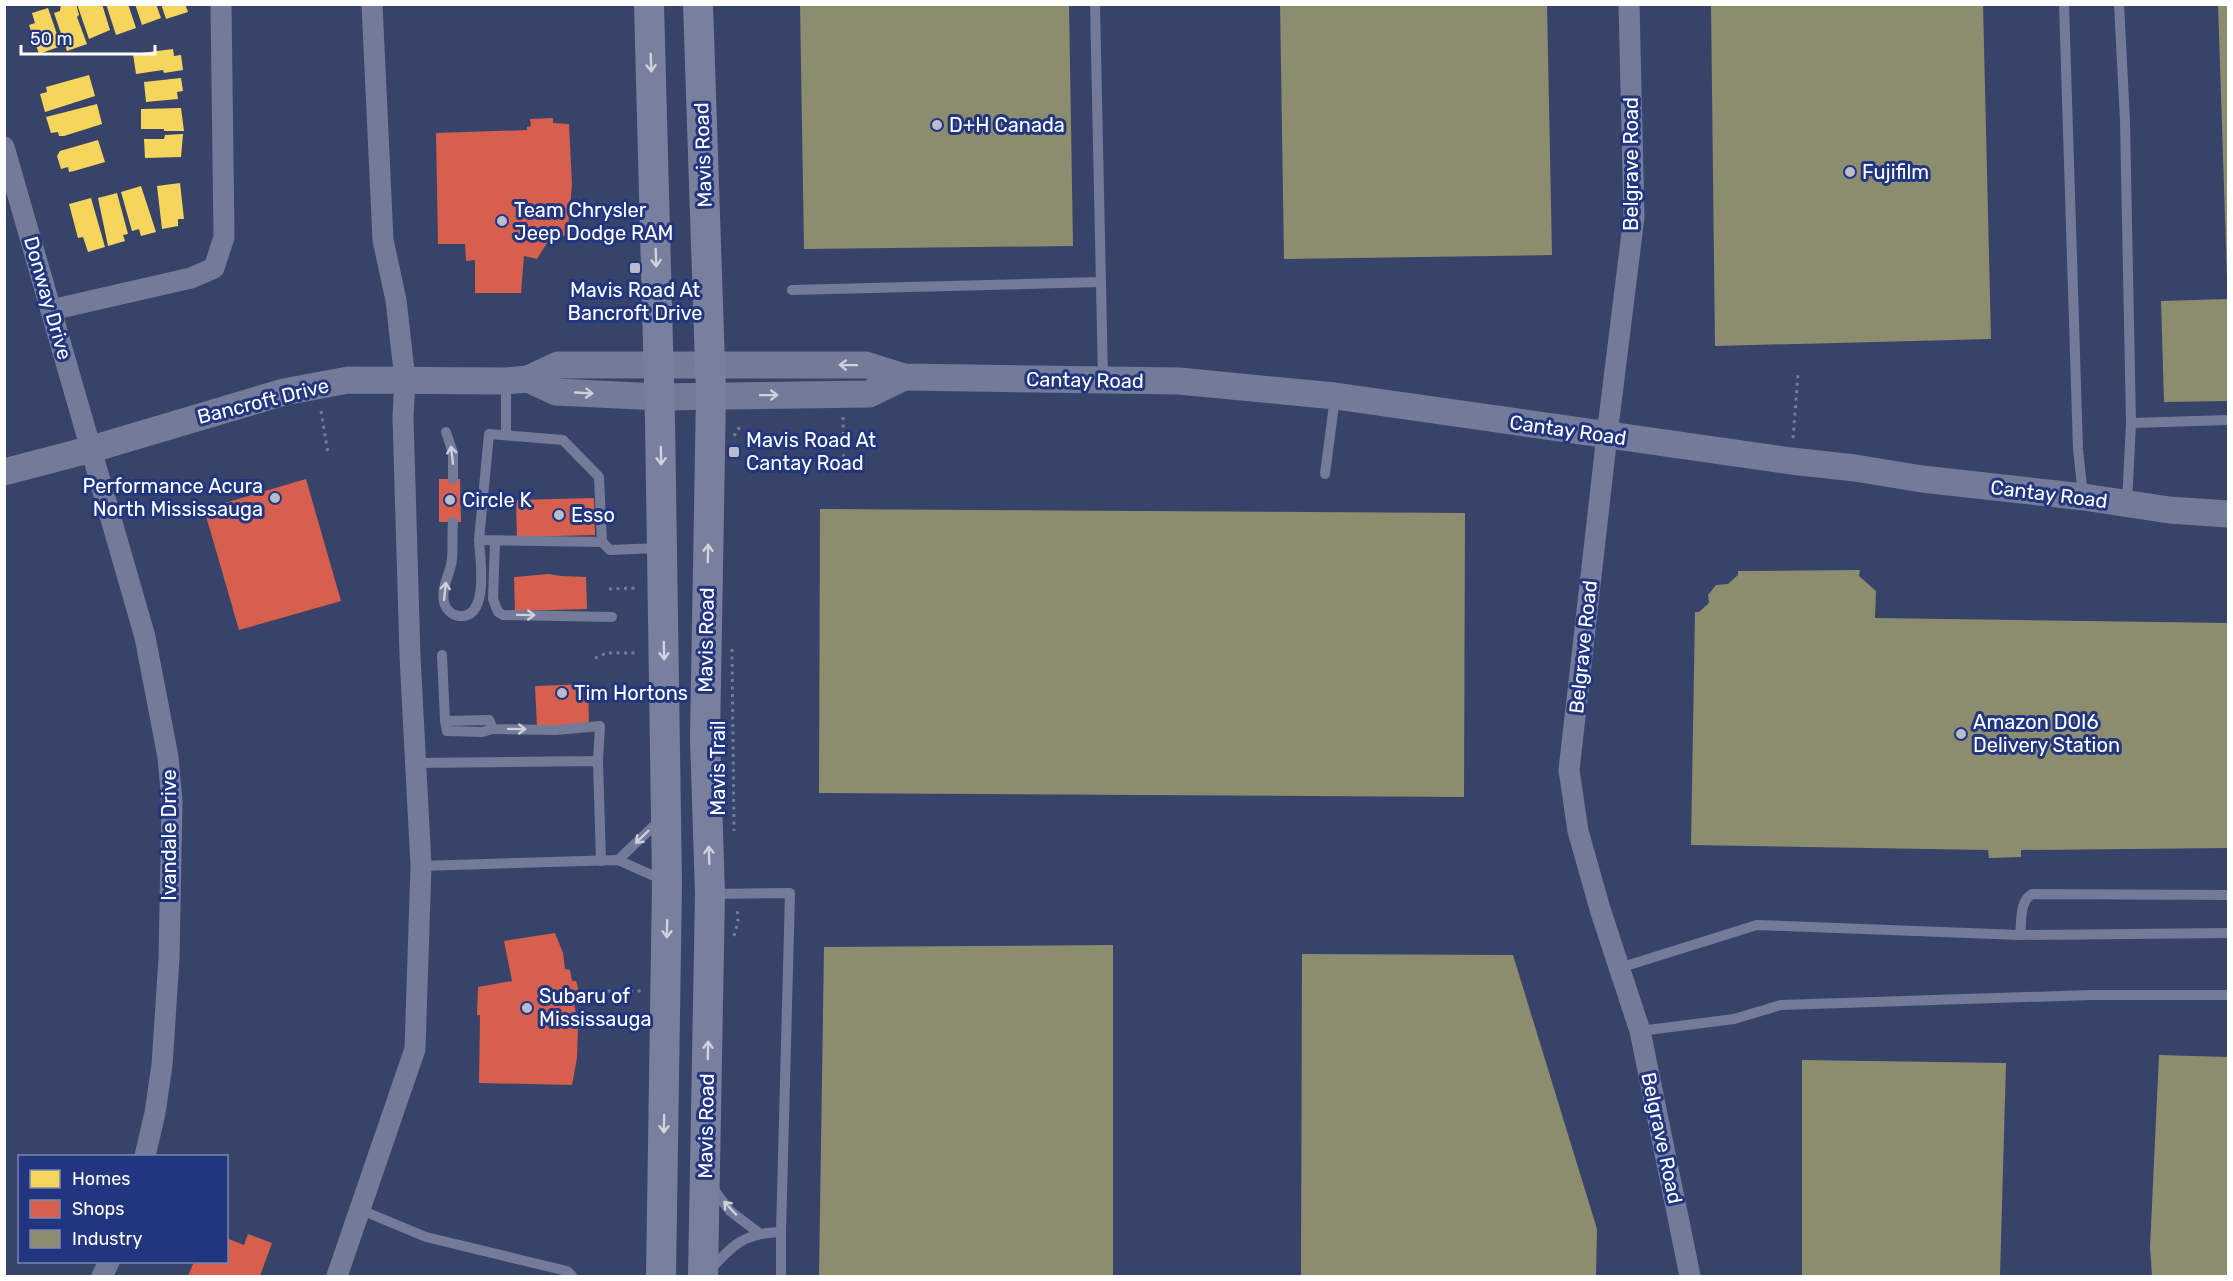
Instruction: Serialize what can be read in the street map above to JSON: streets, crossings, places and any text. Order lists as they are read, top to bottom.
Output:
{
  "streets": {
    "main road": ["Mavis Road"],
    "street": [
      "Belgrave Road",
      "Donway Drive",
      "Cantay Road",
      "Bancroft Drive",
      "Ivandale Drive"
    ],
    "path": ["Mavis Trail"]
  },
  "crossings": [
    ["Mavis Road", "Cantay Road"],
    ["Mavis Road", "Bancroft Drive"],
    ["Belgrave Road", "Cantay Road"],
    ["Donway Drive", "Bancroft Drive"],
    ["Donway Drive", "Ivandale Drive"],
    ["Cantay Road", "Bancroft Drive"],
    ["Bancroft Drive", "Ivandale Drive"]
  ],
  "places": {
    "other": [
      "D+H Canada",
      "Fujifilm",
      "Team Chrysler Jeep Dodge RAM",
      "Performance Acura North Mississauga",
      "Circle K",
      "Esso",
      "Tim Hortons",
      "Amazon DOI6 Delivery Station",
      "Subaru of Mississauga"
    ],
    "transit": ["Mavis Road At Bancroft Drive", "Mavis Road At Cantay Road"]
  },
  "legend": ["Homes", "Shops", "Industry"],
  "scale_bar": "50 m"
}
